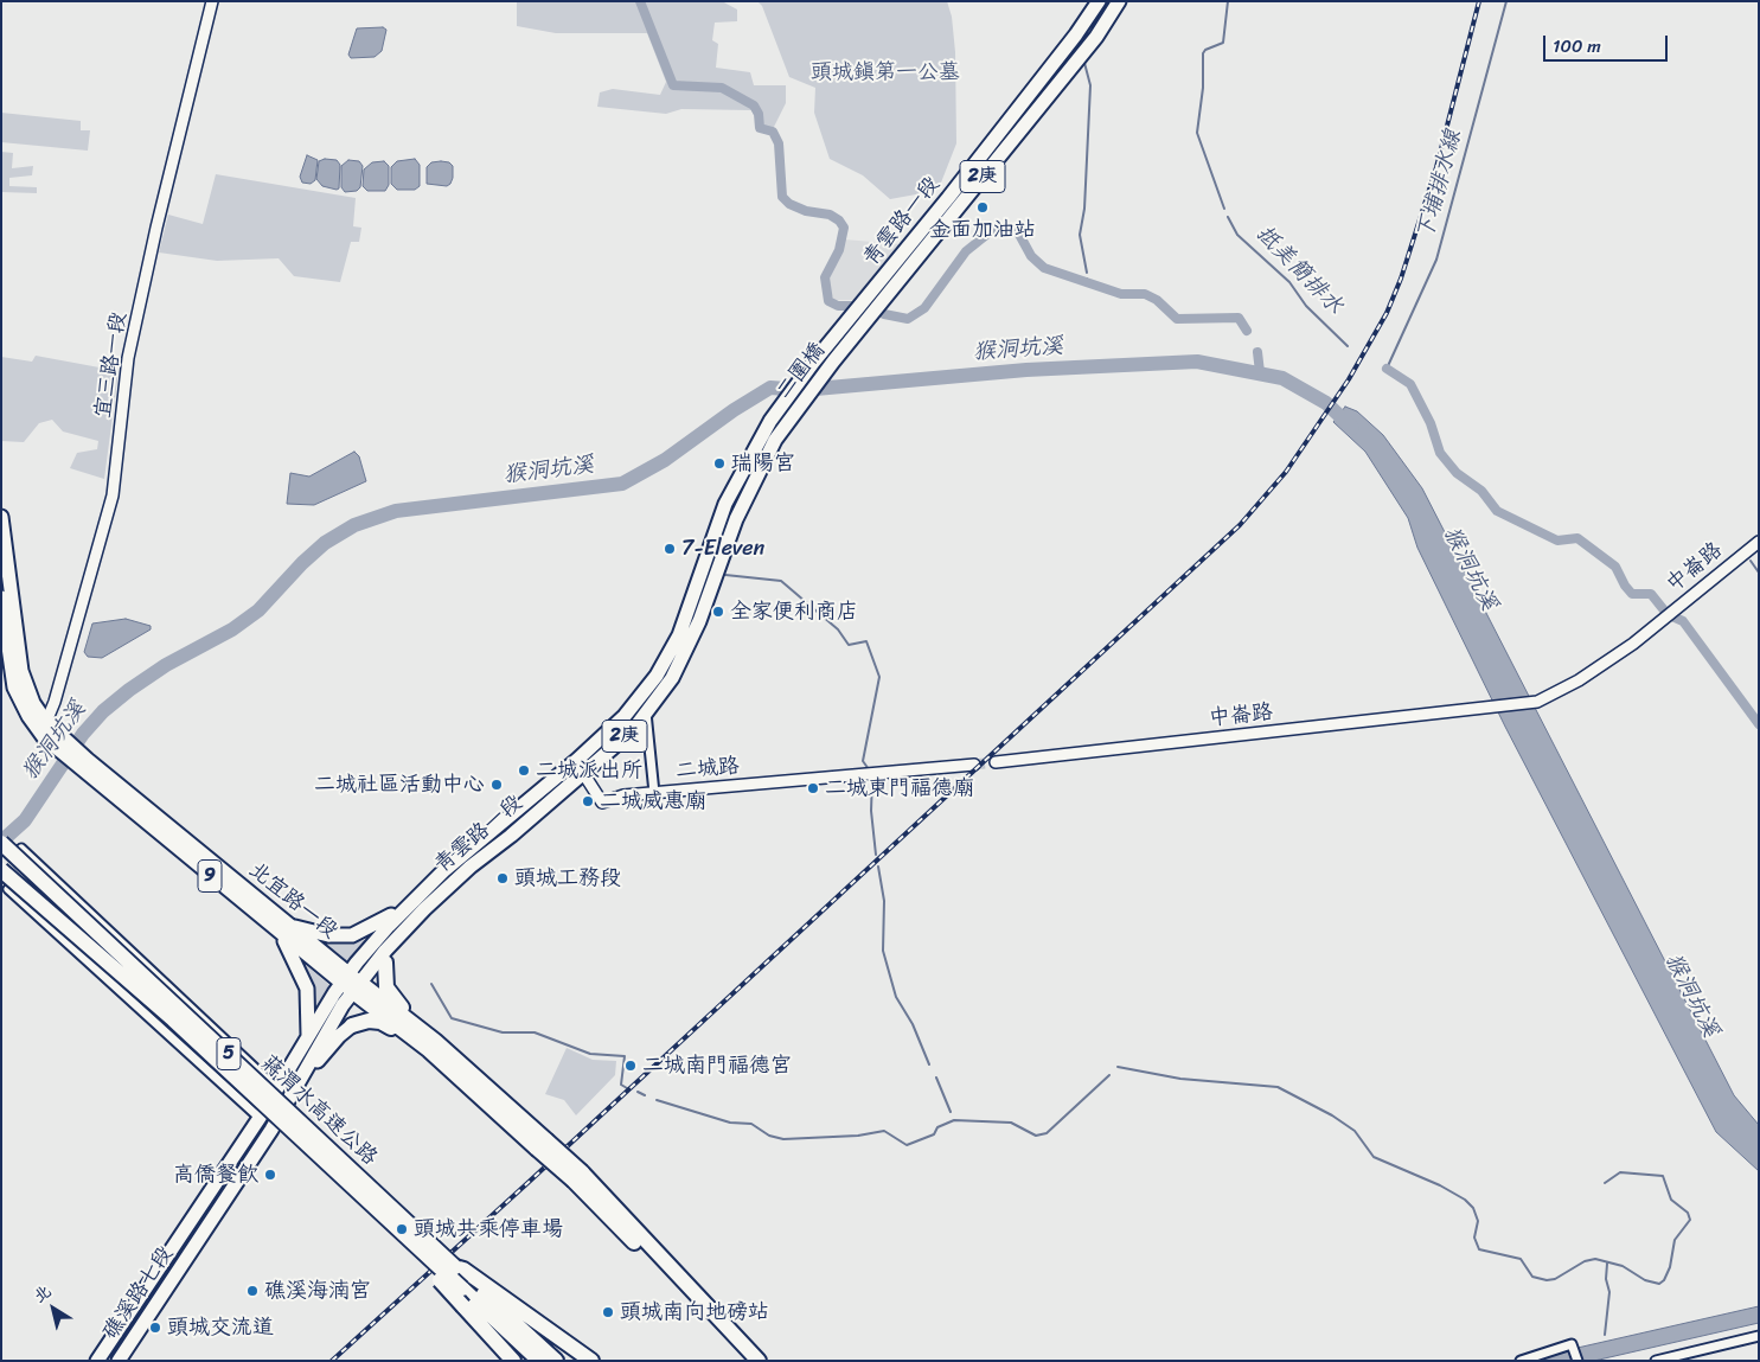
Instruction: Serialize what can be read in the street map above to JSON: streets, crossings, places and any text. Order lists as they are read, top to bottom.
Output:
{
  "streets": {
    "highway": ["5", "蔣渭水高速公路"],
    "main road": [
      "2庚",
      "青雲路一段",
      "二圍橋",
      "9",
      "北宜路一段",
      "礁溪路七段"
    ],
    "street": ["宜三路一段", "中崙路", "二城路"]
  },
  "crossings": [
    ["青雲路一段", "二圍橋"],
    ["青雲路一段", "二城路"],
    ["青雲路一段", "北宜路一段"],
    ["青雲路一段", "礁溪路七段"],
    ["宜三路一段", "9"],
    ["宜三路一段", "北宜路一段"],
    ["9", "北宜路一段"]
  ],
  "water": ["下埔排水線", "抵美簡排水", "猴洞坑溪"],
  "parks": ["頭城鎮第一公墓"],
  "places": [
    "金面加油站",
    "瑞陽宮",
    "7-Eleven",
    "全家便利商店",
    "二城派出所",
    "二城社區活動中心",
    "二城東門福德廟",
    "二城威惠廟",
    "頭城工務段",
    "二城南門福德宮",
    "高僑餐飲",
    "頭城共乘停車場",
    "礁溪海湳宮",
    "頭城南向地磅站",
    "頭城交流道"
  ],
  "scale_bar": "100 m",
  "north": "top left"
}
